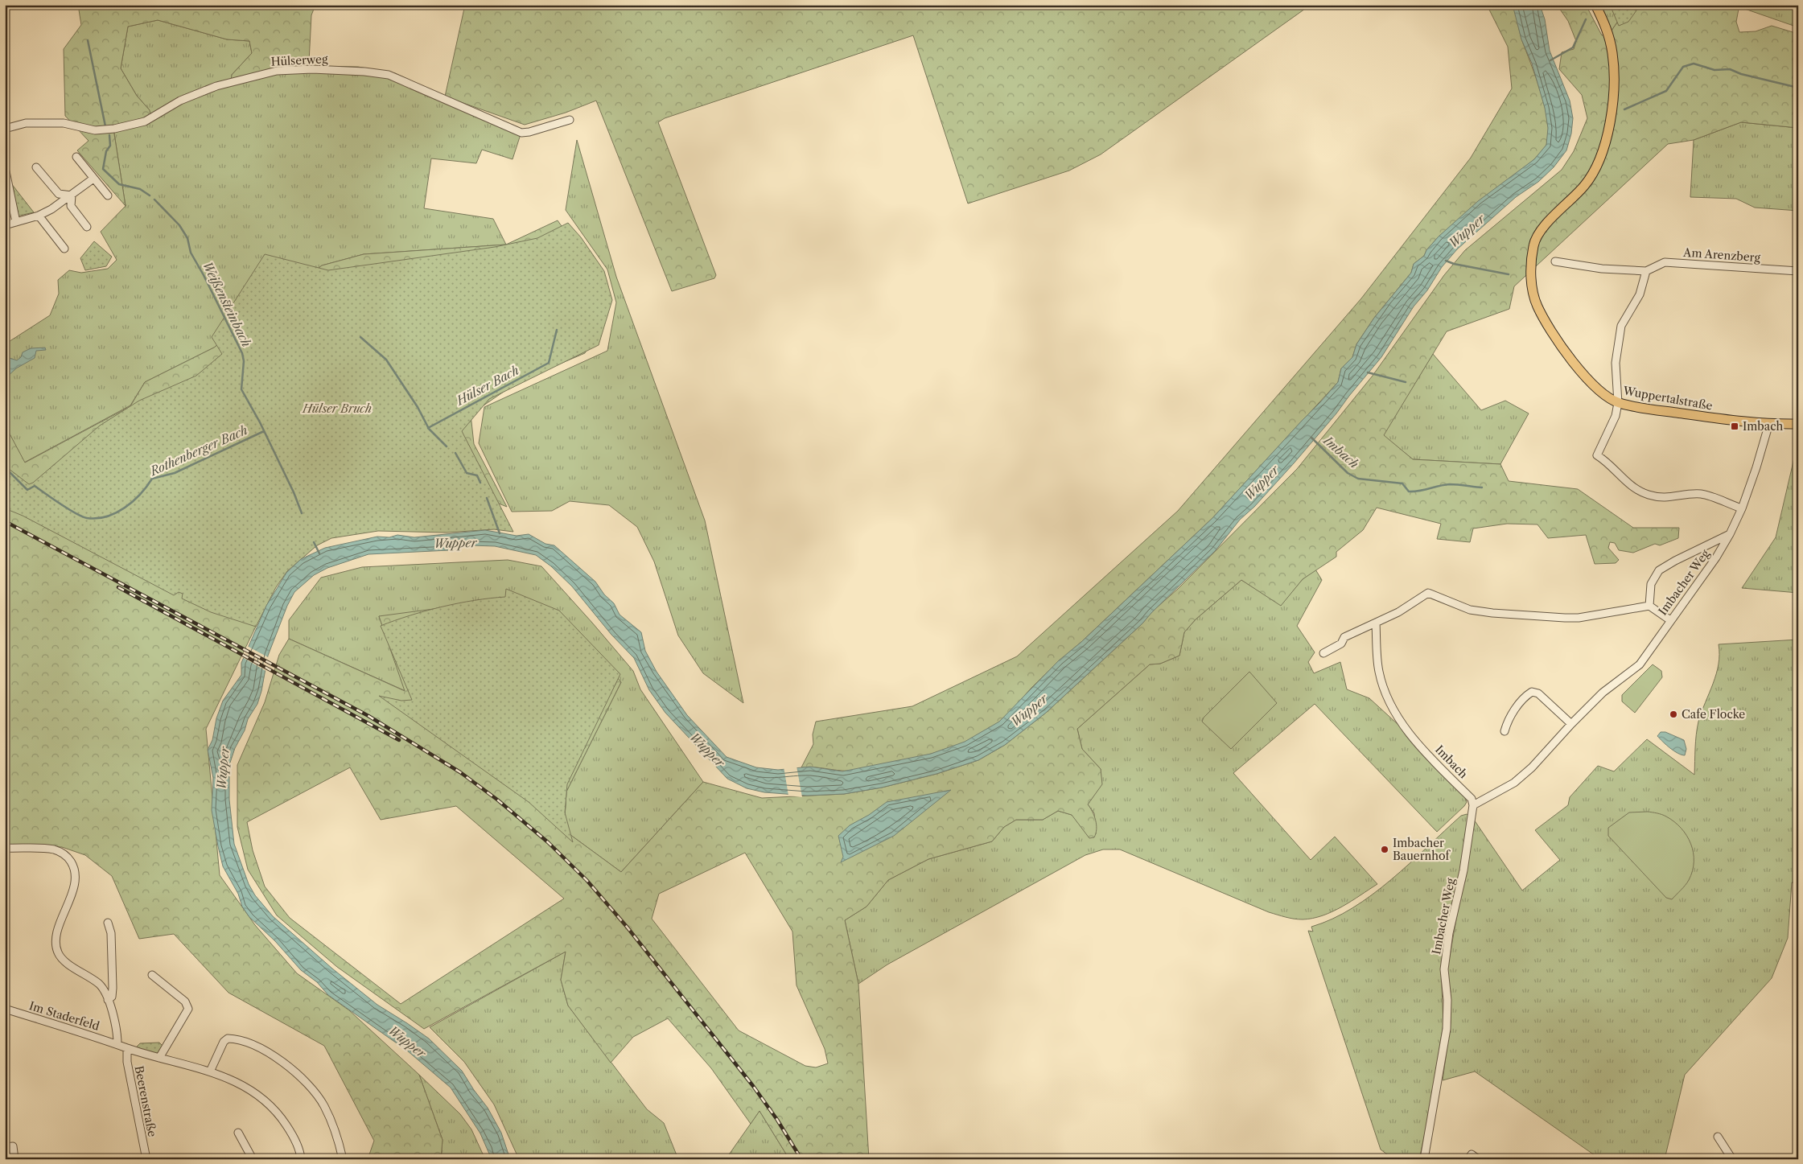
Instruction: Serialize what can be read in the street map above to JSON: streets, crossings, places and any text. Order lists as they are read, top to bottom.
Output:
{
  "streets": {
    "main road": ["Wuppertalstraße"],
    "street": [
      "Hülserweg",
      "Am Arenzberg",
      "Imbacher Weg",
      "Imbach",
      "Im Staderfeld",
      "Beerenstraße"
    ]
  },
  "crossings": [
    ["Wuppertalstraße", "Imbacher Weg"],
    ["Imbacher Weg", "Imbach"],
    ["Im Staderfeld", "Beerenstraße"]
  ],
  "water": [
    "Wupper",
    "Weißensteinbach",
    "Hülser Bach",
    "Rothenberger Bach",
    "Imbach"
  ],
  "parks": ["Hülser Bruch"],
  "places": {
    "transit": ["Imbach"],
    "other": ["Cafe Flocke", "Imbacher Bauernhof"]
  }
}
